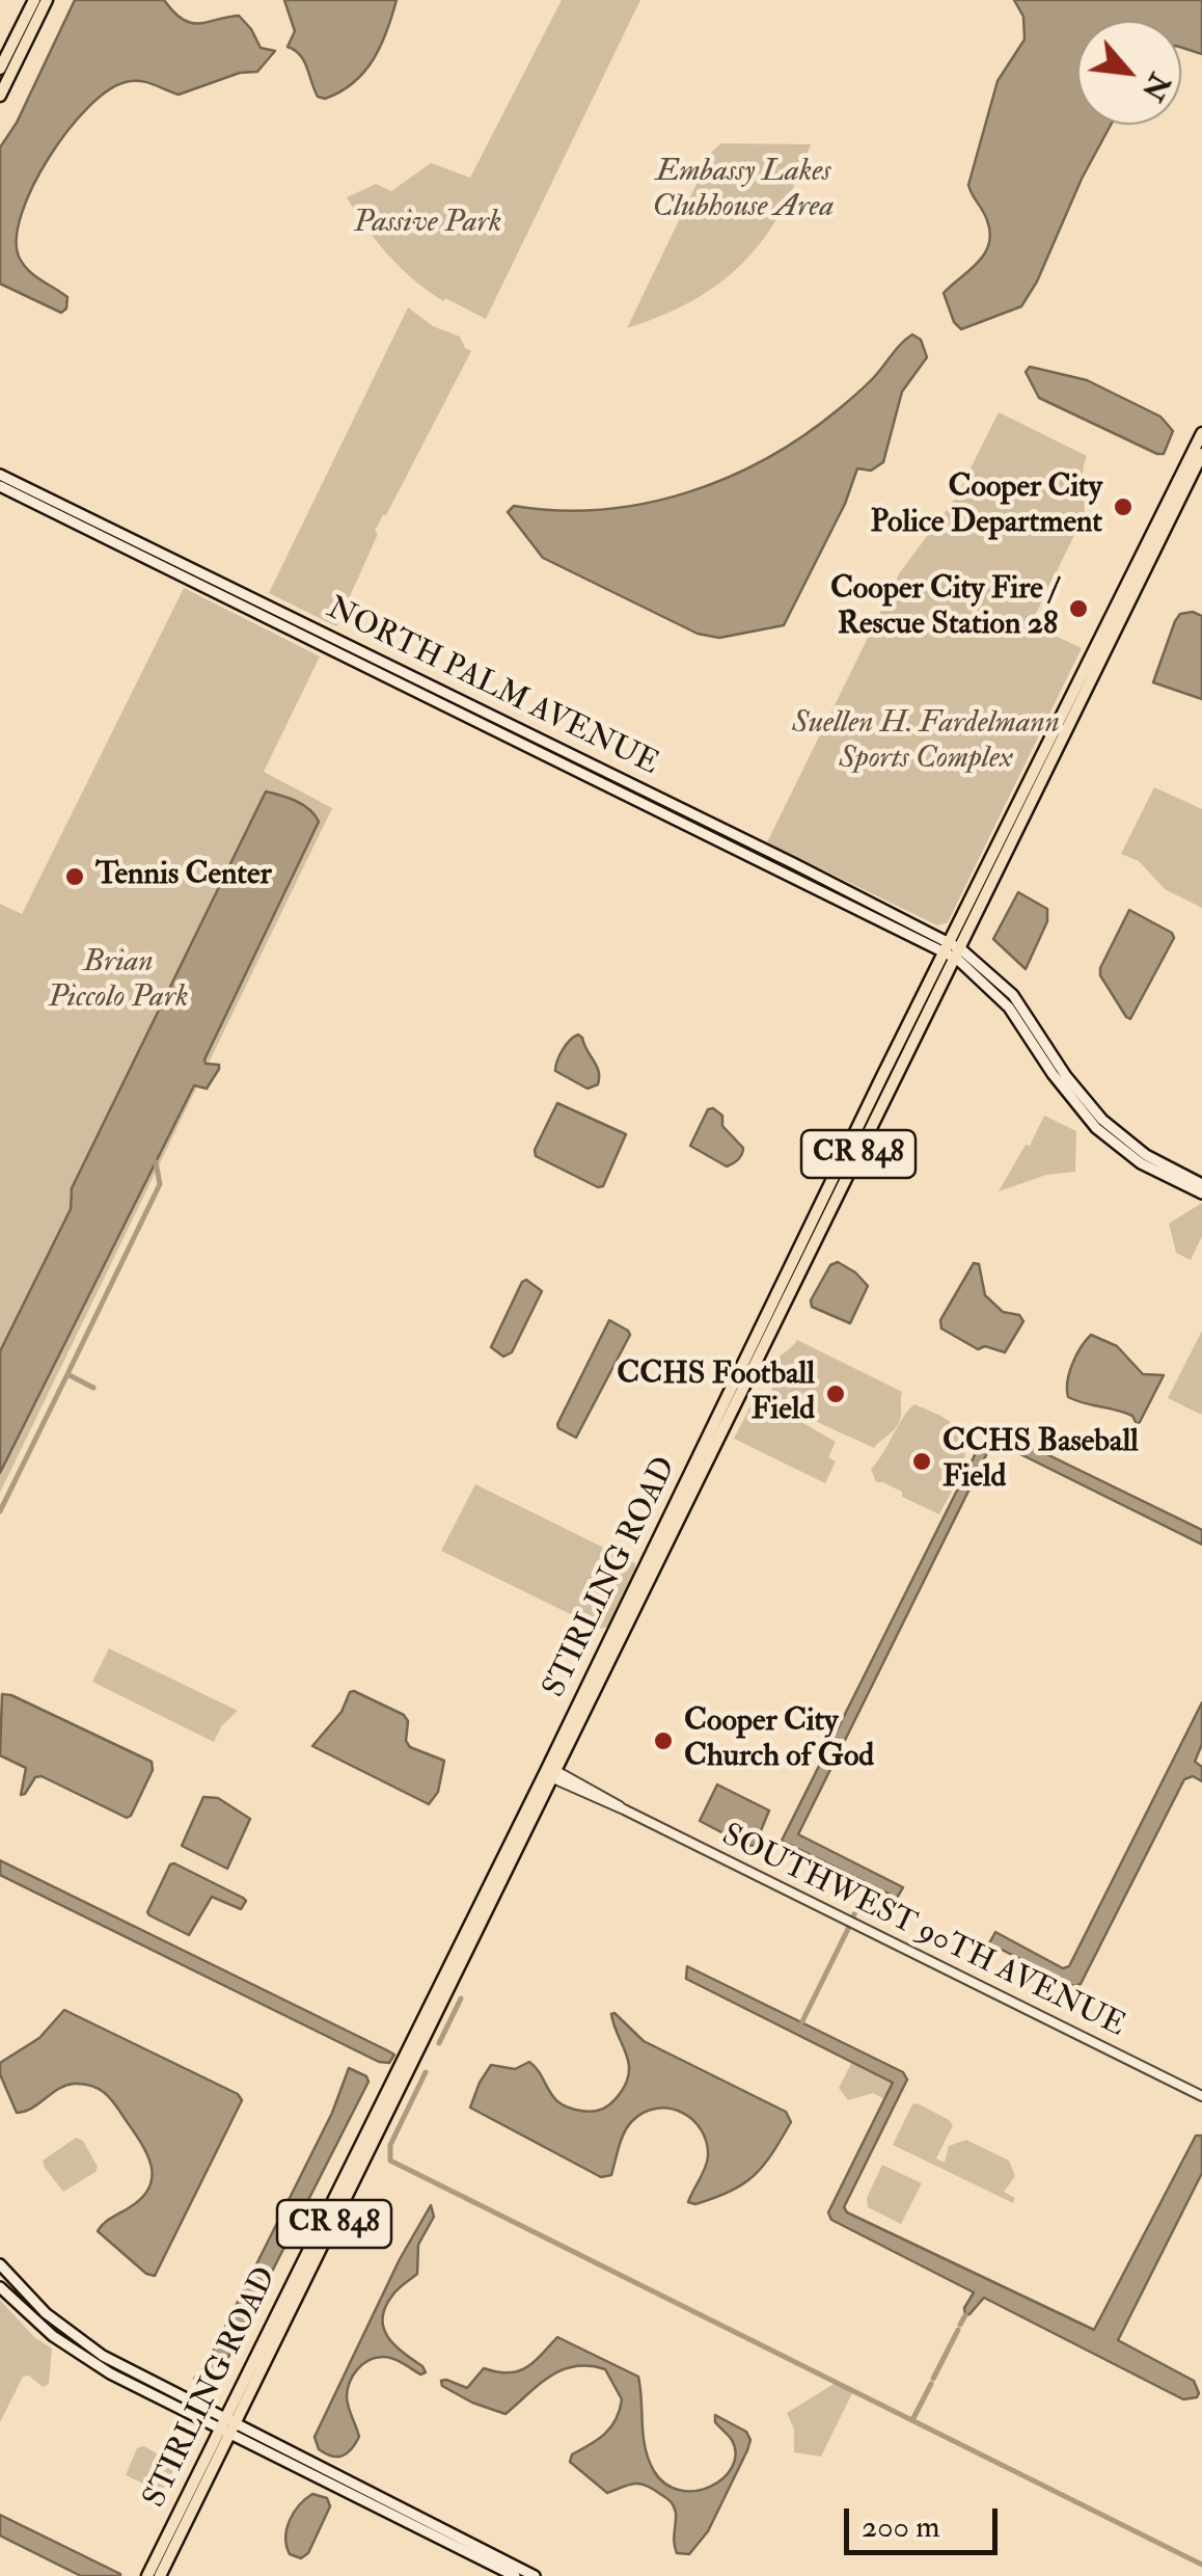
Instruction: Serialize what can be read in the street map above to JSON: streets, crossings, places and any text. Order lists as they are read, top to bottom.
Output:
{
  "streets": {
    "main road": ["NORTH PALM AVENUE", "CR 848", "STIRLING ROAD"],
    "street": ["SOUTHWEST 90TH AVENUE"]
  },
  "crossings": [
    ["NORTH PALM AVENUE", "STIRLING ROAD"],
    ["STIRLING ROAD", "SOUTHWEST 90TH AVENUE"]
  ],
  "parks": [
    "Embassy Lakes Clubhouse Area",
    "Passive Park",
    "Suellen H. Fardelmann Sports Complex",
    "Brian Piccolo Park"
  ],
  "places": [
    "Cooper City Police Department",
    "Cooper City Fire / Rescue Station 28",
    "Tennis Center",
    "CCHS Football Field",
    "CCHS Baseball Field",
    "Cooper City Church of God"
  ],
  "scale_bar": "200 m",
  "north": "bottom right"
}
